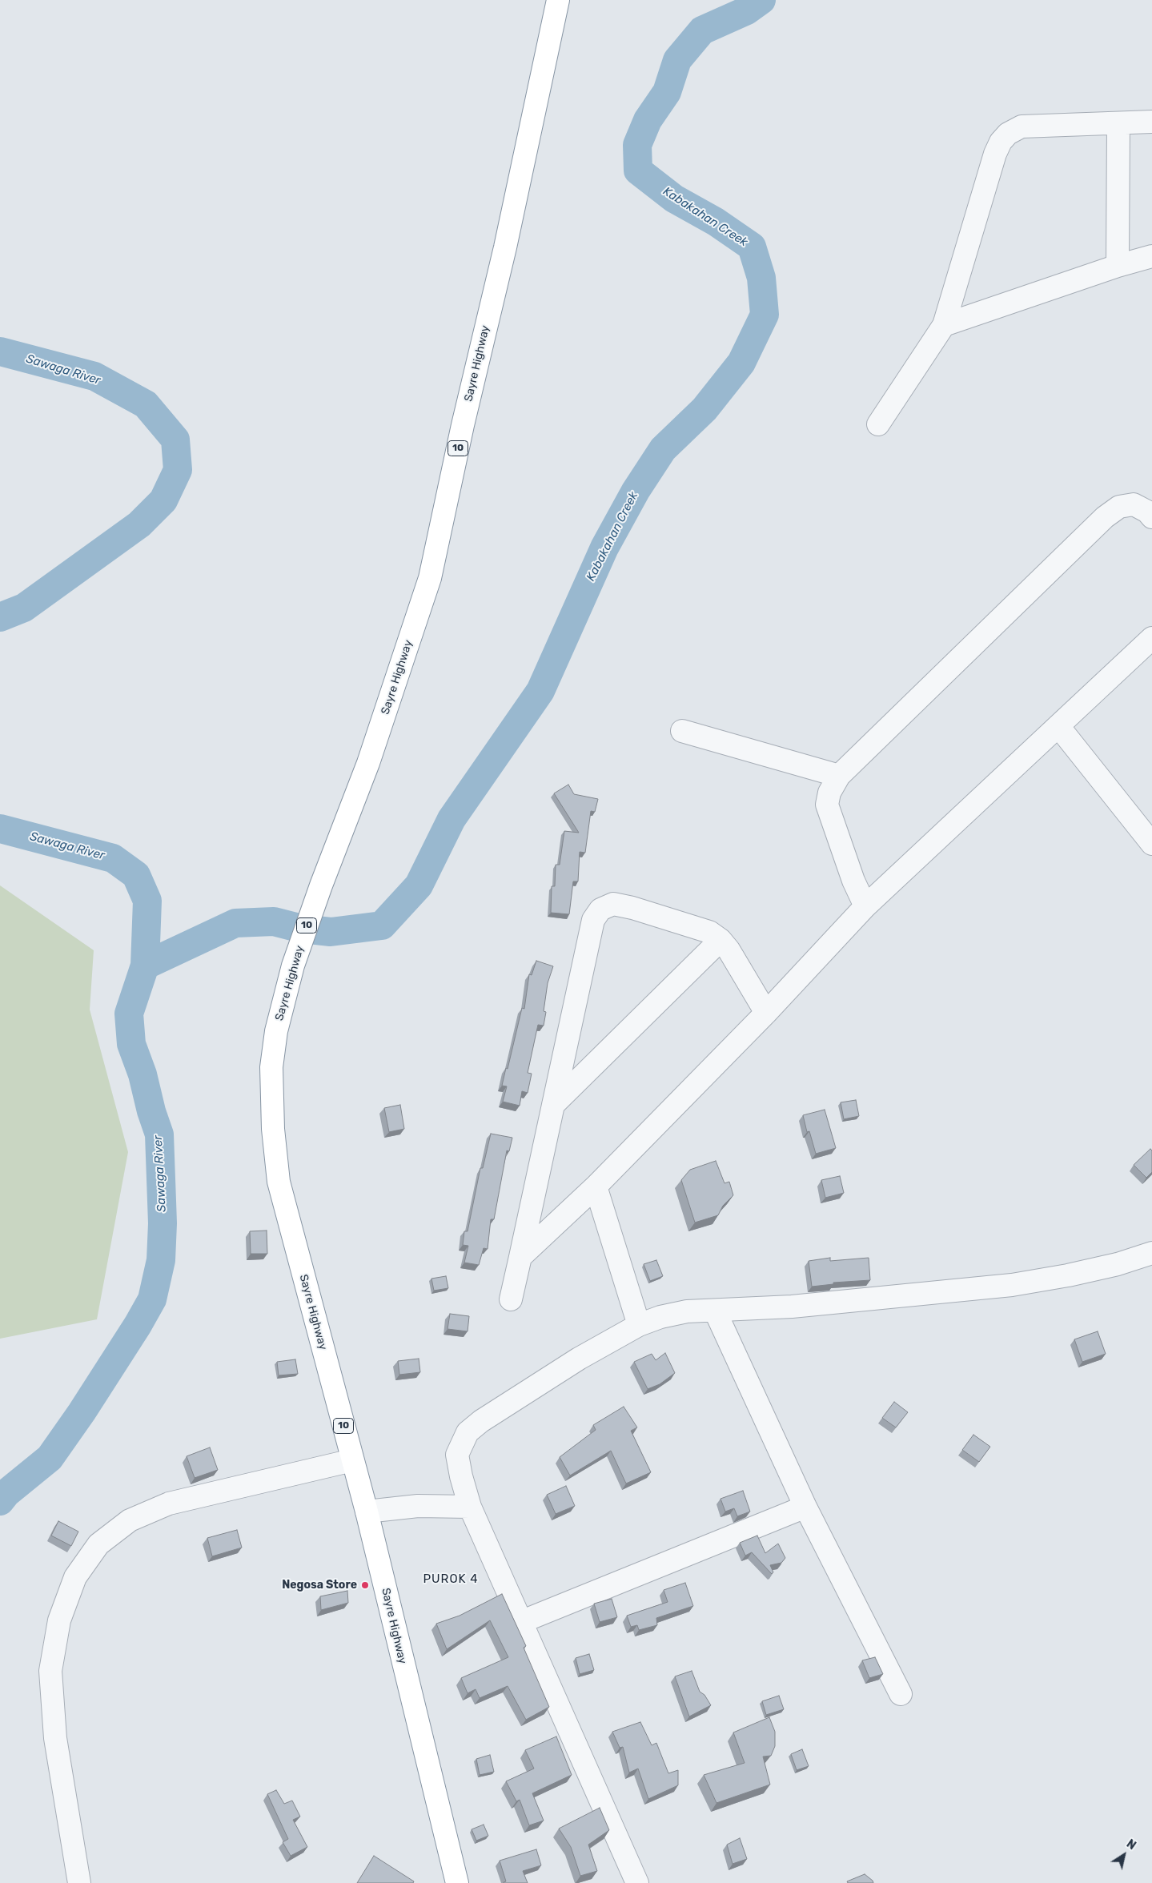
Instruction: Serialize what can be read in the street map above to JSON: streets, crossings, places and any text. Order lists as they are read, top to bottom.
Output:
{
  "streets": {
    "highway": ["Sayre Highway", "10"]
  },
  "districts": ["PUROK 4"],
  "water": ["Kabakahan Creek", "Sawaga River"],
  "places": ["Negosa Store"],
  "north": "top right"
}
